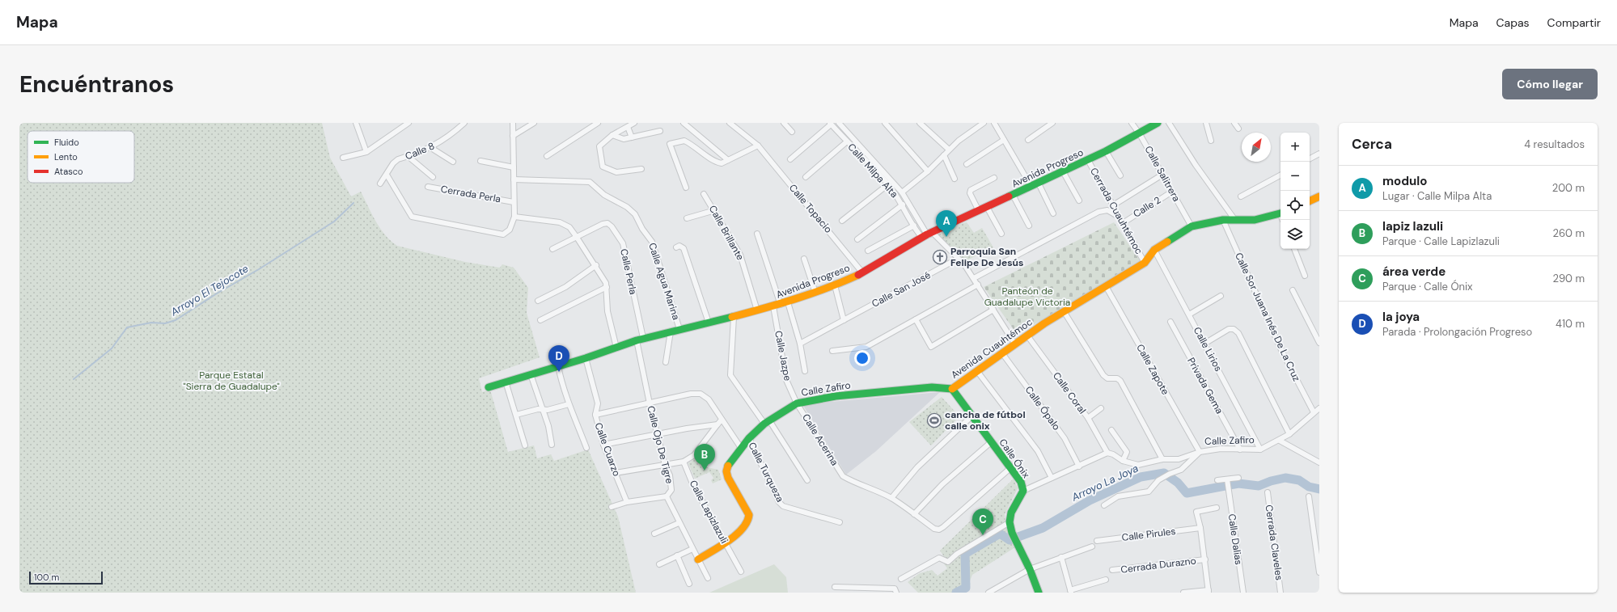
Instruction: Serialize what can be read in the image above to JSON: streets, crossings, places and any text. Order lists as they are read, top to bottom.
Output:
{
  "streets": {
    "street": [
      "Calle 8",
      "Avenida Progreso",
      "Calle Milpa Alta",
      "Calle Salitrera",
      "Cerrada Perla",
      "Calle 2",
      "Calle Topacio",
      "Cerrada Cuauhtémoc",
      "Calle Brillante",
      "Calle Perla",
      "Calle Agua Marina",
      "Calle San José",
      "Calle Sor Juana Inés De La Cruz",
      "Avenida Cuauhtémoc",
      "Calle Lirios",
      "Calle Jazpe",
      "Calle Zapote",
      "Privada Gema",
      "Calle Zafiro",
      "Calle Coral",
      "Calle Ópalo",
      "Calle Acerina",
      "Calle Ojo De Tigre",
      "Calle Cuarzo",
      "Calle Ónix",
      "Calle Turqueza",
      "Calle Lapizlazuli",
      "Calle Pirules",
      "Calle Dalias",
      "Cerrada Claveles",
      "Cerrada Durazno"
    ]
  },
  "crossings": [
    ["Avenida Progreso", "Calle Milpa Alta"],
    ["Avenida Progreso", "Calle Salitrera"],
    ["Avenida Progreso", "Calle Topacio"],
    ["Avenida Progreso", "Cerrada Cuauhtémoc"],
    ["Avenida Progreso", "Calle Brillante"],
    ["Avenida Progreso", "Calle Perla"],
    ["Avenida Progreso", "Calle Agua Marina"],
    ["Avenida Progreso", "Calle Jazpe"],
    ["Avenida Progreso", "Calle Ojo De Tigre"],
    ["Avenida Progreso", "Calle Cuarzo"],
    ["Calle Milpa Alta", "Calle San José"],
    ["Calle Milpa Alta", "Avenida Cuauhtémoc"],
    ["Calle Salitrera", "Calle 2"],
    ["Calle Salitrera", "Avenida Cuauhtémoc"],
    ["Calle 2", "Cerrada Cuauhtémoc"],
    ["Cerrada Cuauhtémoc", "Avenida Cuauhtémoc"],
    ["Calle Perla", "Calle Ojo De Tigre"],
    ["Calle Sor Juana Inés De La Cruz", "Avenida Cuauhtémoc"],
    ["Calle Sor Juana Inés De La Cruz", "Calle Zafiro"],
    ["Avenida Cuauhtémoc", "Calle Lirios"],
    ["Avenida Cuauhtémoc", "Calle Zapote"],
    ["Avenida Cuauhtémoc", "Calle Zafiro"],
    ["Avenida Cuauhtémoc", "Calle Coral"],
    ["Avenida Cuauhtémoc", "Calle Ópalo"],
    ["Avenida Cuauhtémoc", "Calle Ónix"],
    ["Calle Lirios", "Calle Zafiro"],
    ["Calle Jazpe", "Calle Zafiro"],
    ["Calle Jazpe", "Calle Acerina"],
    ["Calle Zapote", "Calle Zafiro"],
    ["Privada Gema", "Calle Zafiro"],
    ["Calle Zafiro", "Calle Coral"],
    ["Calle Zafiro", "Calle Acerina"],
    ["Calle Zafiro", "Calle Ónix"],
    ["Calle Zafiro", "Calle Turqueza"],
    ["Calle Zafiro", "Calle Lapizlazuli"]
  ],
  "water": ["Arroyo El Tejocote", "Arroyo La Joya"],
  "parks": ["Panteón de Guadalupe Victoria", "Parque Estatal \"Sierra de Guadalupe\""],
  "places": {
    "church": ["Parroquia San Felipe De Jesús"],
    "sports": ["cancha de fútbol calle onix"]
  },
  "legend": ["Fluido", "Lento", "Atasco"],
  "scale_bar": "100 m",
  "north": "top right",
  "page": {
    "header": "Mapa",
    "nav": ["Mapa", "Capas", "Compartir"],
    "buttons": "Cómo llegar",
    "title": "Encuéntranos",
    "heading": ["Cerca", "4 resultados"],
    "map_buttons": ["+", "−"],
    "list": [
      {
        "mark": "A",
        "name": "modulo",
        "note": "Lugar · Calle Milpa Alta",
        "value": "200 m"
      },
      {
        "mark": "B",
        "name": "lapiz lazuli",
        "note": "Parque · Calle Lapizlazuli",
        "value": "260 m"
      },
      {
        "mark": "C",
        "name": "área verde",
        "note": "Parque · Calle Ónix",
        "value": "290 m"
      },
      {
        "mark": "D",
        "name": "la joya",
        "note": "Parada · Prolongación Progreso",
        "value": "410 m"
      }
    ],
    "pins": [
      "A",
      "D",
      "B",
      "C"
    ],
    "scale": "100 m"
  }
}
